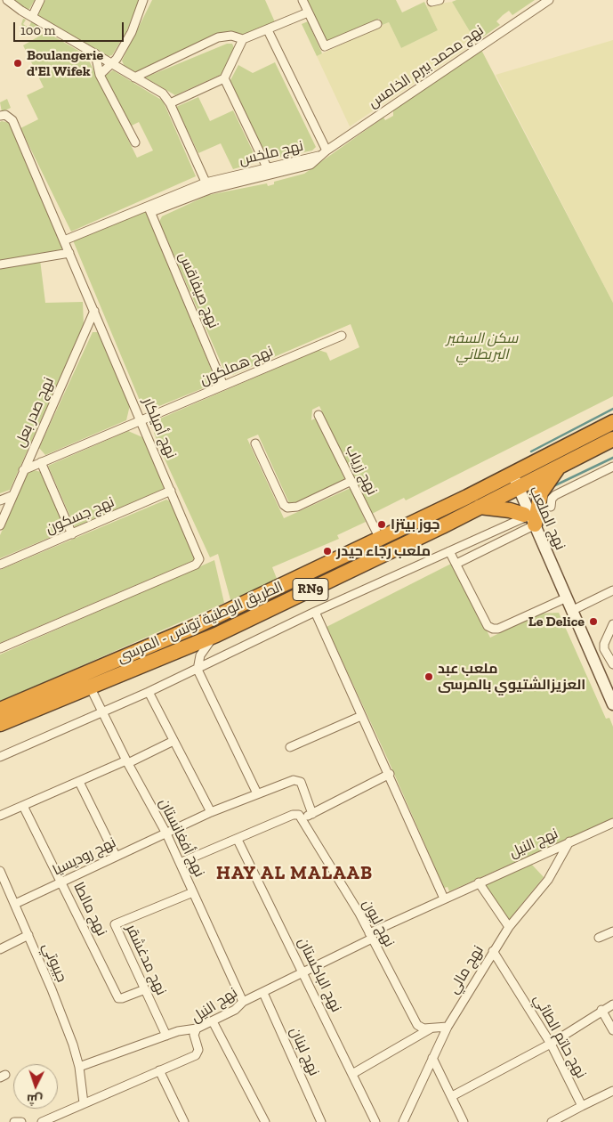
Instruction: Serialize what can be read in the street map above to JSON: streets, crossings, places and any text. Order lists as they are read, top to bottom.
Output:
{
  "streets": {
    "highway": ["RN9", "الطريق الوطنية تونس - المرسى"],
    "street": [
      "نهج محمد بيرم الخامس",
      "نهج ملخس",
      "نهج صيفاقس",
      "نهج هملكون",
      "نهج صدر بعل",
      "نهج أميلكار",
      "نهج زرياب",
      "نهج جسكون",
      "نهج الملعب",
      "نهج أفغانستان",
      "نهج النيل",
      "نهج روديسيا",
      "نهج مالطا",
      "نهج ليون",
      "نهج مدغشقر",
      "جيبوتي",
      "نهج مالي",
      "نهج الباكستان",
      "نهج حاتم الطائي",
      "نهج لبنان"
    ]
  },
  "crossings": [
    ["نهج محمد بيرم الخامس", "نهج ملخس"],
    ["نهج ملخس", "نهج صيفاقس"],
    ["نهج ملخس", "نهج أميلكار"],
    ["نهج صيفاقس", "نهج هملكون"],
    ["نهج هملكون", "نهج صدر بعل"],
    ["نهج هملكون", "نهج أميلكار"],
    ["نهج صدر بعل", "نهج أميلكار"],
    ["نهج أميلكار", "نهج جسكون"],
    ["نهج زرياب", "الطريق الوطنية تونس - المرسى"],
    ["نهج الملعب", "الطريق الوطنية تونس - المرسى"],
    ["الطريق الوطنية تونس - المرسى", "نهج أفغانستان"],
    ["نهج أفغانستان", "نهج النيل"],
    ["نهج أفغانستان", "نهج روديسيا"],
    ["نهج أفغانستان", "نهج مدغشقر"],
    ["نهج النيل", "نهج ليون"],
    ["نهج النيل", "جيبوتي"],
    ["نهج النيل", "نهج مالي"],
    ["نهج النيل", "نهج الباكستان"],
    ["نهج النيل", "نهج لبنان"],
    ["نهج روديسيا", "نهج مالطا"],
    ["نهج روديسيا", "جيبوتي"],
    ["نهج مالطا", "نهج مدغشقر"],
    ["نهج مالي", "نهج حاتم الطائي"]
  ],
  "districts": ["HAY AL MALAAB"],
  "parks": ["سكن السفير البريطاني"],
  "places": [
    "Boulangerie d'El Wifek",
    "جوز بيتزا",
    "ملعب رجاء حيدر",
    "Le Delice",
    "ملعب عبد العزيزالشتيوي بالمرسى"
  ],
  "scale_bar": "100 m",
  "north": "bottom"
}
